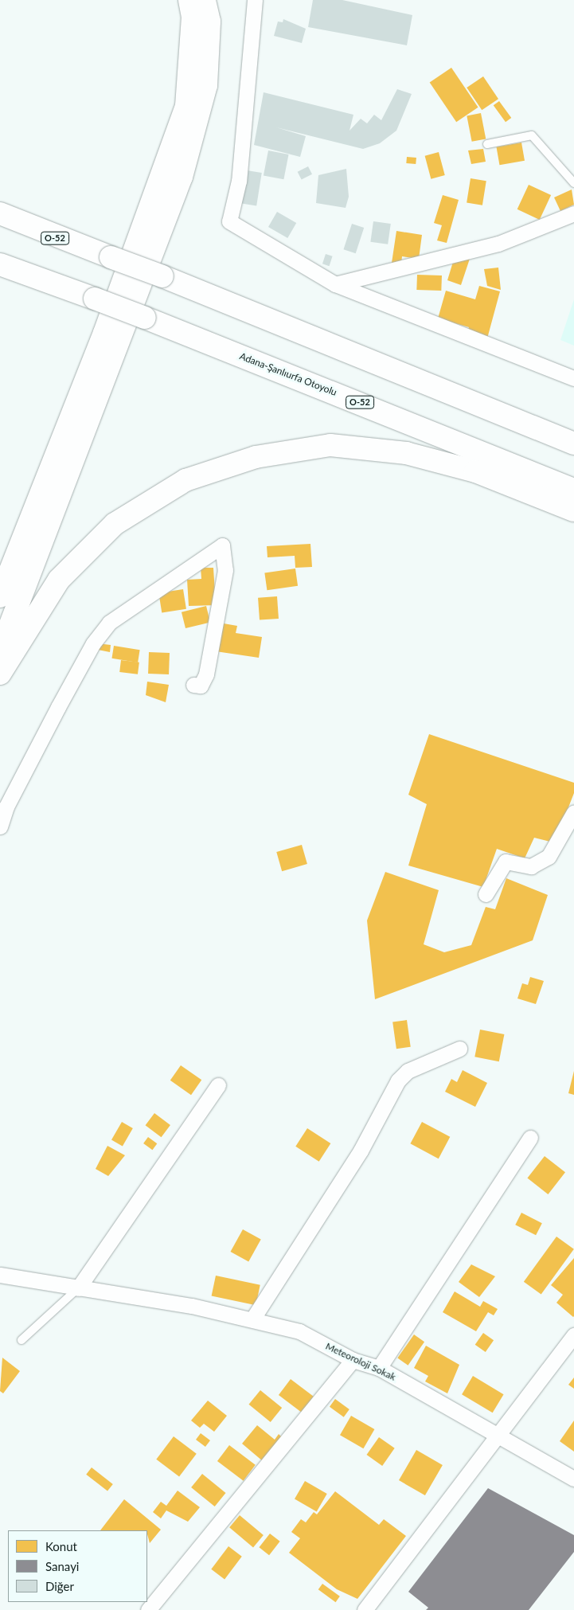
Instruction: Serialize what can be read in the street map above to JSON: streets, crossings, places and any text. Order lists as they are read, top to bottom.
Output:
{
  "streets": {
    "highway": ["O-52", "Adana-Şanlıurfa Otoyolu"],
    "street": ["Meteoroloji Sokak"]
  },
  "legend": ["Konut", "Sanayi", "Diğer"]
}
